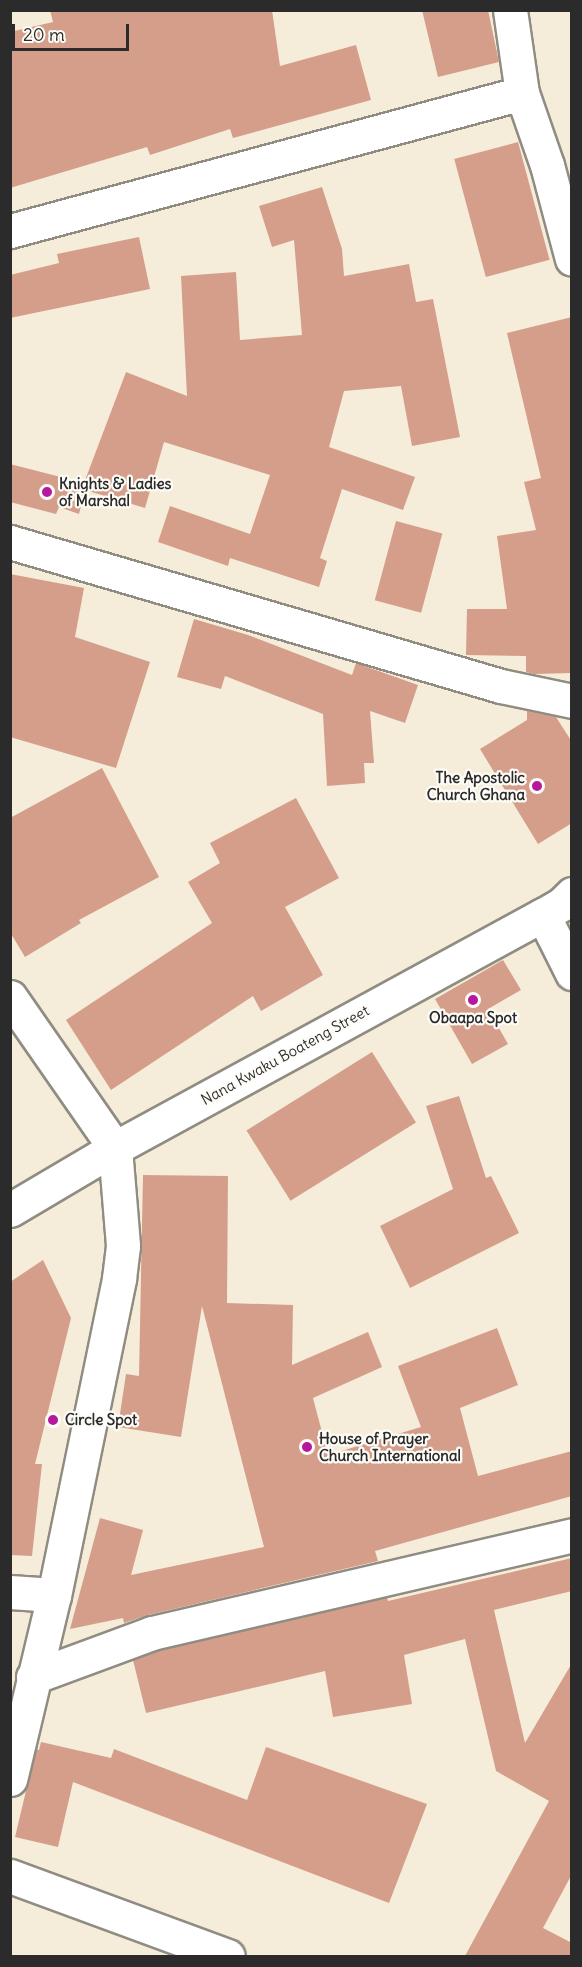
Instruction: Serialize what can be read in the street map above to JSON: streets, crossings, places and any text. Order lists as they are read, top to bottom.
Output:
{
  "streets": {
    "street": ["Nana Kwaku Boateng Street"]
  },
  "places": [
    "Knights & Ladies of Marshal",
    "The Apostolic Church Ghana",
    "Obaapa Spot",
    "Circle Spot",
    "House of Prayer Church International"
  ],
  "scale_bar": "20 m"
}
